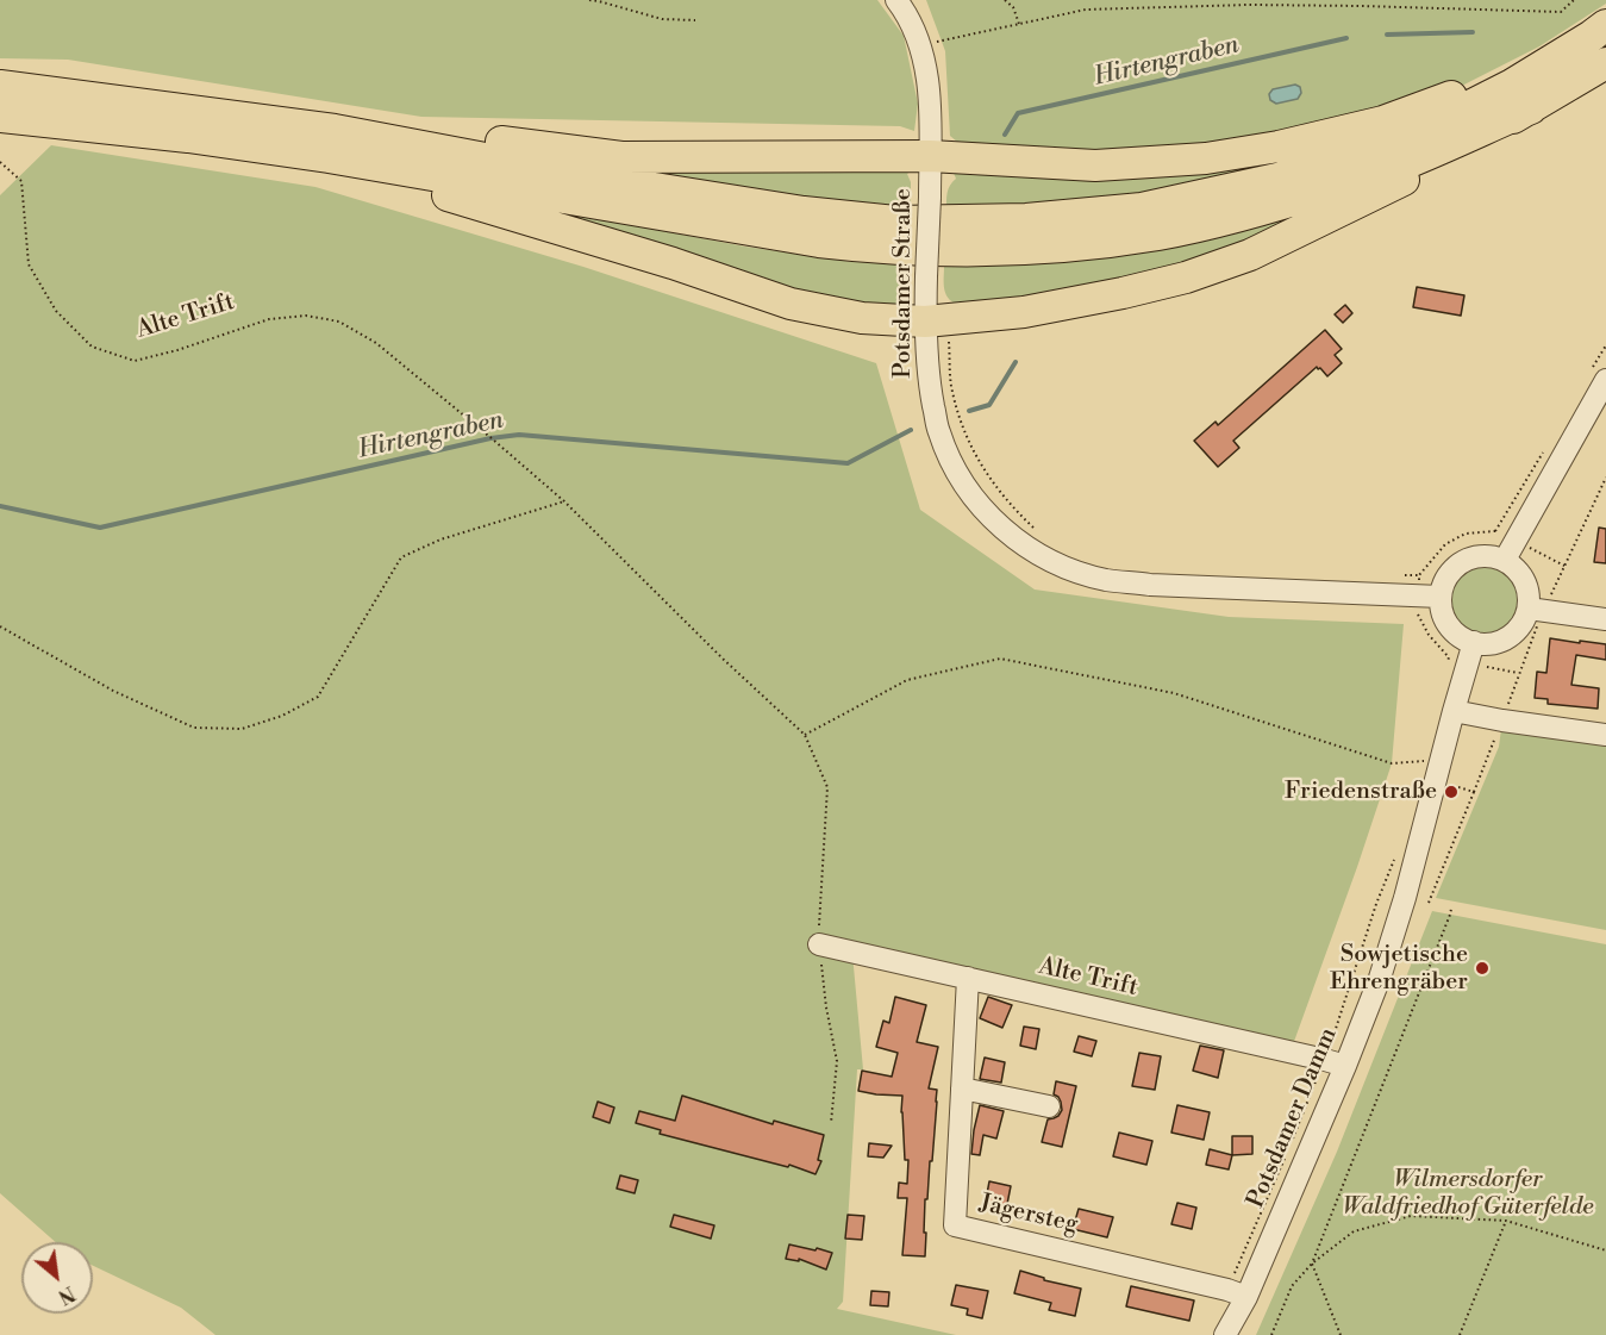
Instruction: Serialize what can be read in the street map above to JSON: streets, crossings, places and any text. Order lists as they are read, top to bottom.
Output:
{
  "streets": {
    "street": [
      "Potsdamer Straße",
      "Alte Trift",
      "Potsdamer Damm",
      "Jägersteg"
    ]
  },
  "crossings": [
    ["Potsdamer Straße", "Potsdamer Damm"],
    ["Alte Trift", "Potsdamer Damm"],
    ["Alte Trift", "Jägersteg"],
    ["Potsdamer Damm", "Jägersteg"]
  ],
  "water": ["Hirtengraben"],
  "parks": ["Wilmersdorfer Waldfriedhof Güterfelde"],
  "places": ["Friedenstraße", "Sowjetische Ehrengräber"],
  "north": "bottom right"
}
